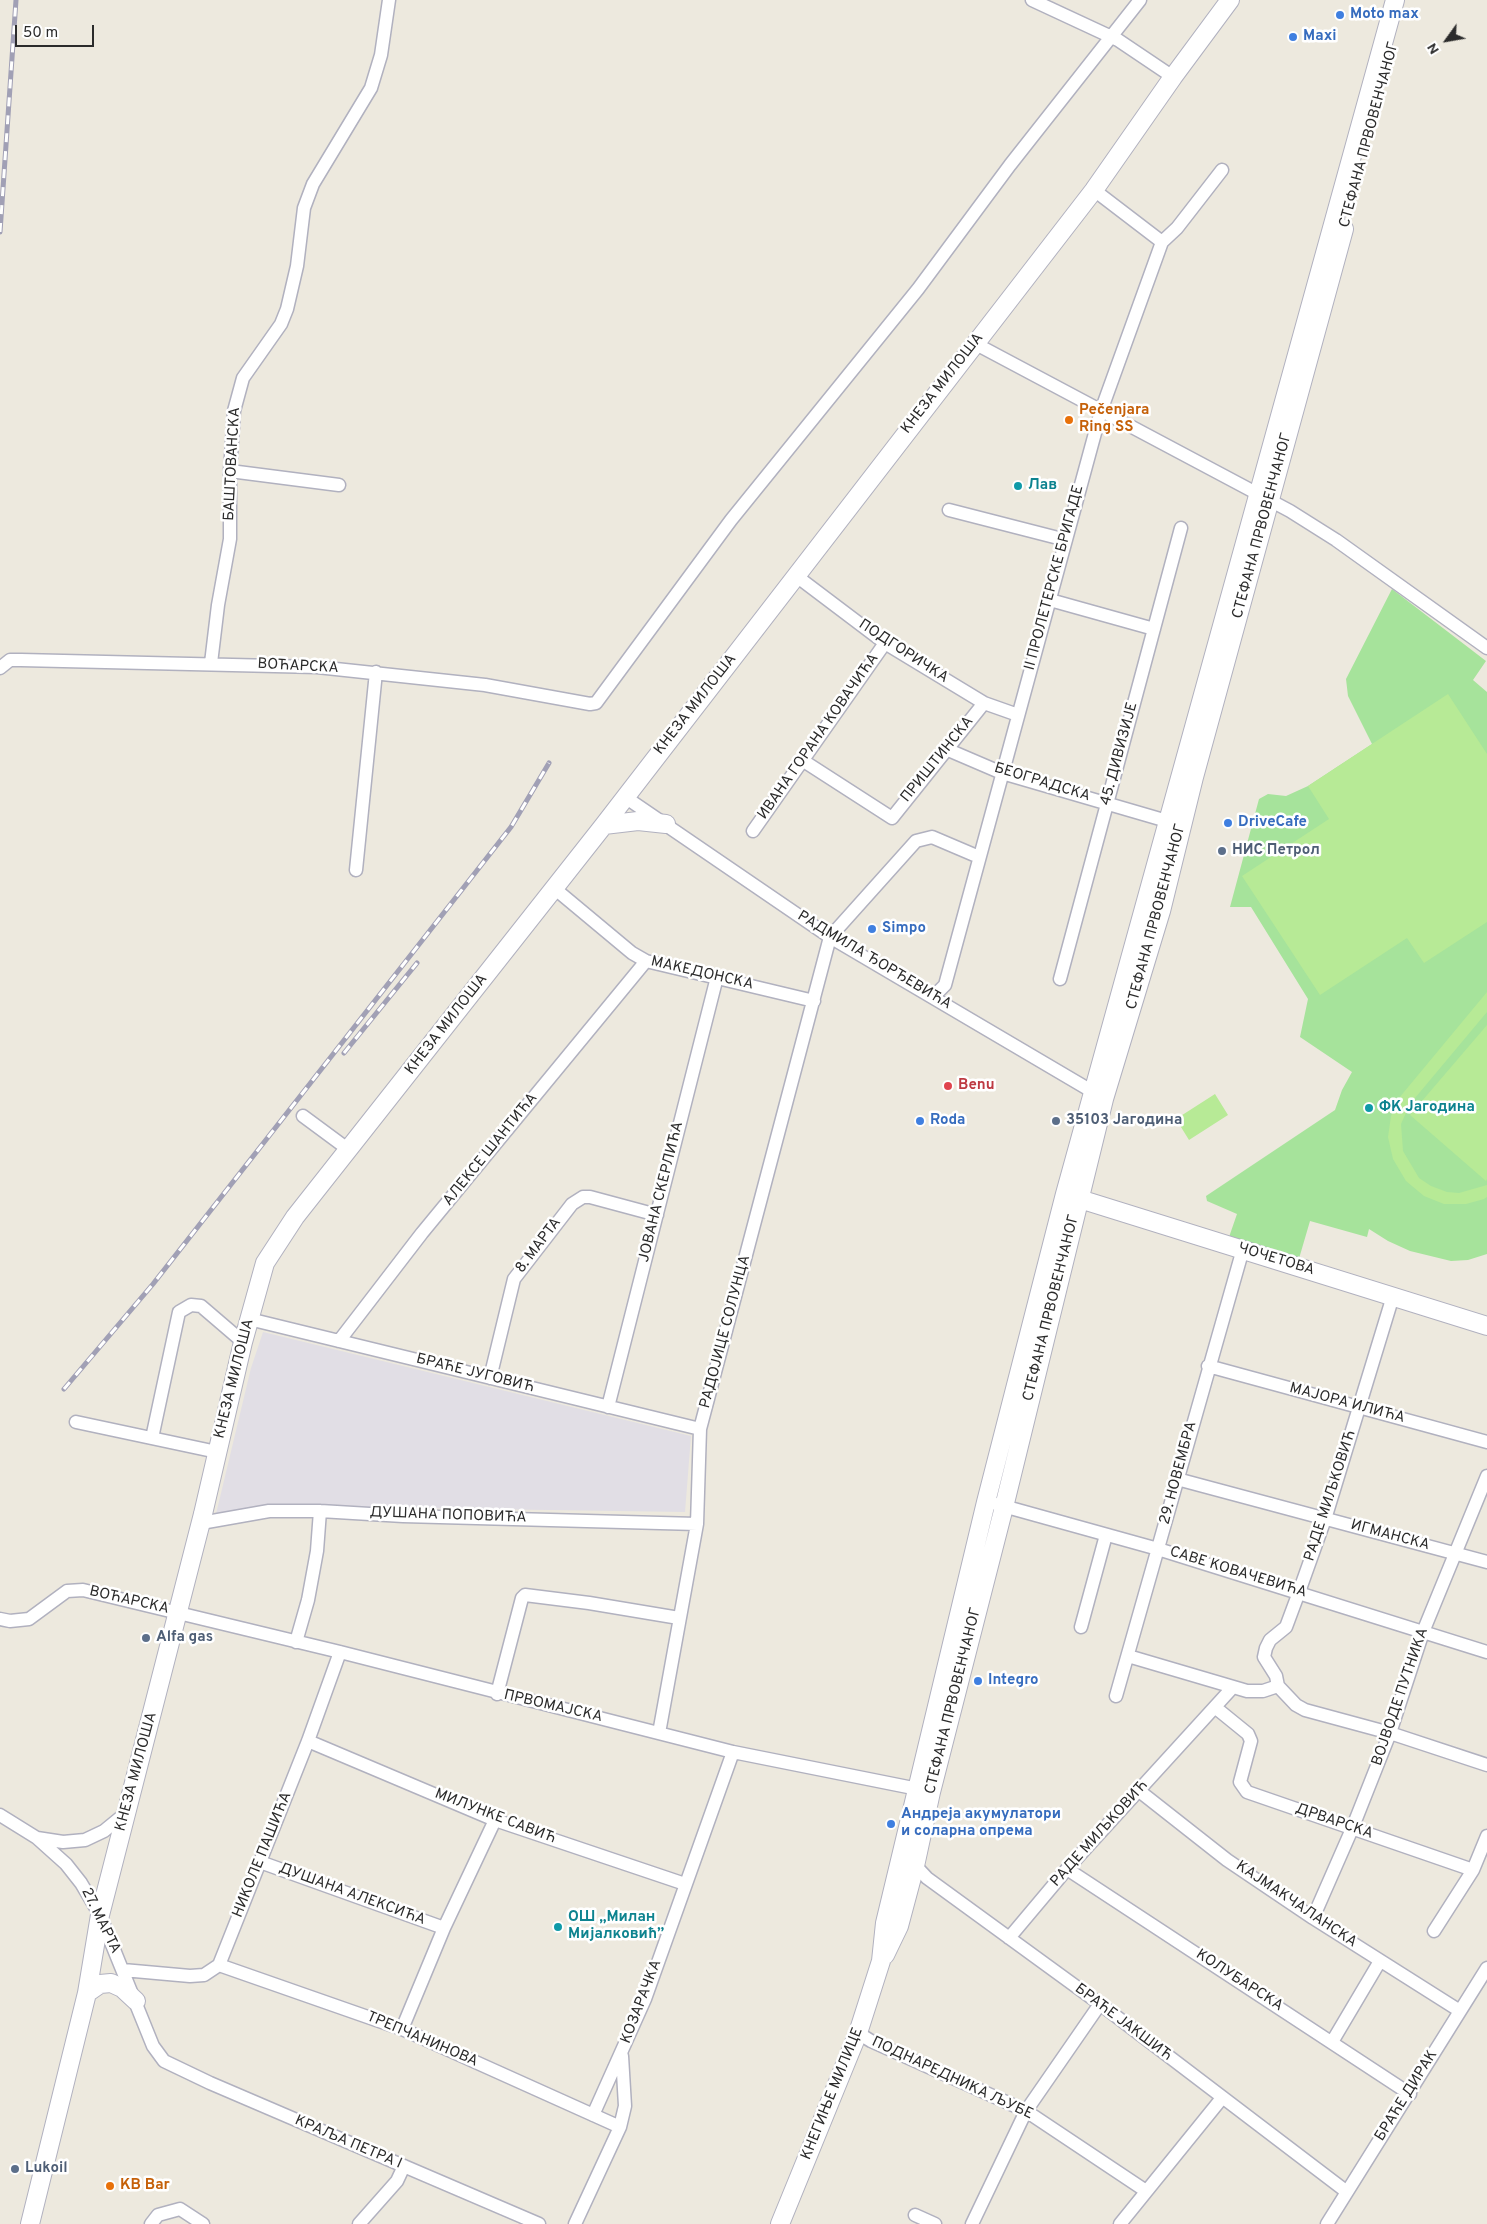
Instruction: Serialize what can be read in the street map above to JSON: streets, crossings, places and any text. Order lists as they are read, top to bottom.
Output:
{
  "streets": {
    "street": [
      "СТЕФАНА ПРВОВЕНЧАНОГ",
      "КНЕЗА МИЛОША",
      "БАШТОВАНСКА",
      "II ПРОЛЕТЕРСКЕ БРИГАДЕ",
      "ПОДГОРИЧКА",
      "ВОЋАРСКА",
      "ИВАНА ГОРАНА КОВАЧИЋА",
      "45. ДИВИЗИЈЕ",
      "ПРИШТИНСКА",
      "БЕОГРАДСКА",
      "РАДМИЛА ЂОРЂЕВИЋА",
      "МАКЕДОНСКА",
      "АЛЕКСЕ ШАНТИЋА",
      "ЈОВАНА СКЕРЛИЋА",
      "8. МАРТА",
      "ЧОЧЕТОВА",
      "РАДОЈИЦЕ СОЛУНЦА",
      "БРАЋЕ ЈУГОВИЋ",
      "МАЈОРА ИЛИЋА",
      "29. НОВЕМБРА",
      "РАДЕ МИЉКОВИЋ",
      "ДУШАНА ПОПОВИЋА",
      "ИГМАНСКА",
      "САВЕ КОВАЧЕВИЋА",
      "ВОЈВОДЕ ПУТНИКА",
      "ПРВОМАЈСКА",
      "МИЛУНКЕ САВИЋ",
      "ДРВАРСКА",
      "НИКОЛЕ ПАШИЋА",
      "ДУШАНА АЛЕКСИЋА",
      "КАЈМАКЧАЛАНСКА",
      "27. МАРТА",
      "КОЛУБАРСКА",
      "КОЗАРАЧКА",
      "БРАЋЕ ЈАКШИЋ",
      "ТРЕПЧАНИНОВА",
      "ПОДНАРЕДНИКА ЉУБЕ",
      "КНЕГИЊЕ МИЛИЦЕ",
      "БРАЋЕ ДИРАК",
      "КРАЉА ПЕТРА I"
    ]
  },
  "crossings": [
    ["СТЕФАНА ПРВОВЕНЧАНОГ", "БЕОГРАДСКА"],
    ["СТЕФАНА ПРВОВЕНЧАНОГ", "РАДМИЛА ЂОРЂЕВИЋА"],
    ["СТЕФАНА ПРВОВЕНЧАНОГ", "ЧОЧЕТОВА"],
    ["СТЕФАНА ПРВОВЕНЧАНОГ", "САВЕ КОВАЧЕВИЋА"],
    ["СТЕФАНА ПРВОВЕНЧАНОГ", "ПРВОМАЈСКА"],
    ["СТЕФАНА ПРВОВЕНЧАНОГ", "БРАЋЕ ЈАКШИЋ"],
    ["СТЕФАНА ПРВОВЕНЧАНОГ", "КНЕГИЊЕ МИЛИЦЕ"],
    ["КНЕЗА МИЛОША", "ПОДГОРИЧКА"],
    ["КНЕЗА МИЛОША", "ВОЋАРСКА"],
    ["КНЕЗА МИЛОША", "РАДМИЛА ЂОРЂЕВИЋА"],
    ["КНЕЗА МИЛОША", "МАКЕДОНСКА"],
    ["КНЕЗА МИЛОША", "БРАЋЕ ЈУГОВИЋ"],
    ["КНЕЗА МИЛОША", "ДУШАНА ПОПОВИЋА"],
    ["КНЕЗА МИЛОША", "ПРВОМАЈСКА"],
    ["КНЕЗА МИЛОША", "27. МАРТА"],
    ["БАШТОВАНСКА", "ВОЋАРСКА"],
    ["II ПРОЛЕТЕРСКЕ БРИГАДЕ", "ПОДГОРИЧКА"],
    ["II ПРОЛЕТЕРСКЕ БРИГАДЕ", "БЕОГРАДСКА"],
    ["II ПРОЛЕТЕРСКЕ БРИГАДЕ", "РАДМИЛА ЂОРЂЕВИЋА"],
    ["ПОДГОРИЧКА", "ИВАНА ГОРАНА КОВАЧИЋА"],
    ["ПОДГОРИЧКА", "ПРИШТИНСКА"],
    ["ВОЋАРСКА", "ПРВОМАЈСКА"],
    ["ИВАНА ГОРАНА КОВАЧИЋА", "ПРИШТИНСКА"],
    ["45. ДИВИЗИЈЕ", "БЕОГРАДСКА"],
    ["ПРИШТИНСКА", "БЕОГРАДСКА"],
    ["РАДМИЛА ЂОРЂЕВИЋА", "РАДОЈИЦЕ СОЛУНЦА"],
    ["МАКЕДОНСКА", "АЛЕКСЕ ШАНТИЋА"],
    ["МАКЕДОНСКА", "ЈОВАНА СКЕРЛИЋА"],
    ["МАКЕДОНСКА", "РАДОЈИЦЕ СОЛУНЦА"],
    ["АЛЕКСЕ ШАНТИЋА", "БРАЋЕ ЈУГОВИЋ"],
    ["ЈОВАНА СКЕРЛИЋА", "8. МАРТА"],
    ["ЈОВАНА СКЕРЛИЋА", "БРАЋЕ ЈУГОВИЋ"],
    ["8. МАРТА", "БРАЋЕ ЈУГОВИЋ"],
    ["ЧОЧЕТОВА", "29. НОВЕМБРА"],
    ["ЧОЧЕТОВА", "РАДЕ МИЉКОВИЋ"],
    ["РАДОЈИЦЕ СОЛУНЦА", "БРАЋЕ ЈУГОВИЋ"],
    ["РАДОЈИЦЕ СОЛУНЦА", "ДУШАНА ПОПОВИЋА"],
    ["РАДОЈИЦЕ СОЛУНЦА", "ПРВОМАЈСКА"],
    ["МАЈОРА ИЛИЋА", "29. НОВЕМБРА"],
    ["МАЈОРА ИЛИЋА", "РАДЕ МИЉКОВИЋ"],
    ["29. НОВЕМБРА", "ИГМАНСКА"],
    ["29. НОВЕМБРА", "САВЕ КОВАЧЕВИЋА"],
    ["РАДЕ МИЉКОВИЋ", "ИГМАНСКА"],
    ["РАДЕ МИЉКОВИЋ", "САВЕ КОВАЧЕВИЋА"],
    ["РАДЕ МИЉКОВИЋ", "ВОЈВОДЕ ПУТНИКА"],
    ["РАДЕ МИЉКОВИЋ", "ДРВАРСКА"],
    ["РАДЕ МИЉКОВИЋ", "КАЈМАКЧАЛАНСКА"],
    ["РАДЕ МИЉКОВИЋ", "КОЛУБАРСКА"],
    ["РАДЕ МИЉКОВИЋ", "БРАЋЕ ЈАКШИЋ"],
    ["ИГМАНСКА", "ВОЈВОДЕ ПУТНИКА"],
    ["САВЕ КОВАЧЕВИЋА", "ВОЈВОДЕ ПУТНИКА"],
    ["ВОЈВОДЕ ПУТНИКА", "ДРВАРСКА"],
    ["ВОЈВОДЕ ПУТНИКА", "КАЈМАКЧАЛАНСКА"],
    ["ПРВОМАЈСКА", "НИКОЛЕ ПАШИЋА"],
    ["ПРВОМАЈСКА", "КОЗАРАЧКА"],
    ["МИЛУНКЕ САВИЋ", "НИКОЛЕ ПАШИЋА"],
    ["МИЛУНКЕ САВИЋ", "КОЗАРАЧКА"],
    ["НИКОЛЕ ПАШИЋА", "ДУШАНА АЛЕКСИЋА"],
    ["НИКОЛЕ ПАШИЋА", "ТРЕПЧАНИНОВА"],
    ["КАЈМАКЧАЛАНСКА", "БРАЋЕ ДИРАК"],
    ["27. МАРТА", "КРАЉА ПЕТРА I"],
    ["КОЛУБАРСКА", "БРАЋЕ ДИРАК"],
    ["КОЗАРАЧКА", "ТРЕПЧАНИНОВА"],
    ["БРАЋЕ ЈАКШИЋ", "БРАЋЕ ДИРАК"],
    ["ПОДНАРЕДНИКА ЉУБЕ", "КНЕГИЊЕ МИЛИЦЕ"]
  ],
  "places": [
    "Moto max",
    "Maxi",
    "Pečenjara Ring SS",
    "Лав",
    "DriveCafe",
    "НИС Петрол",
    "Simpo",
    "Benu",
    "ФК Јагодина",
    "Roda",
    "35103 Јагодина",
    "Alfa gas",
    "Integro",
    "Андреја акумулатори и соларна опрема",
    "ОШ „Милан Мијалковић”",
    "Lukoil",
    "KB Bar"
  ],
  "scale_bar": "50 m",
  "north": "bottom left"
}
